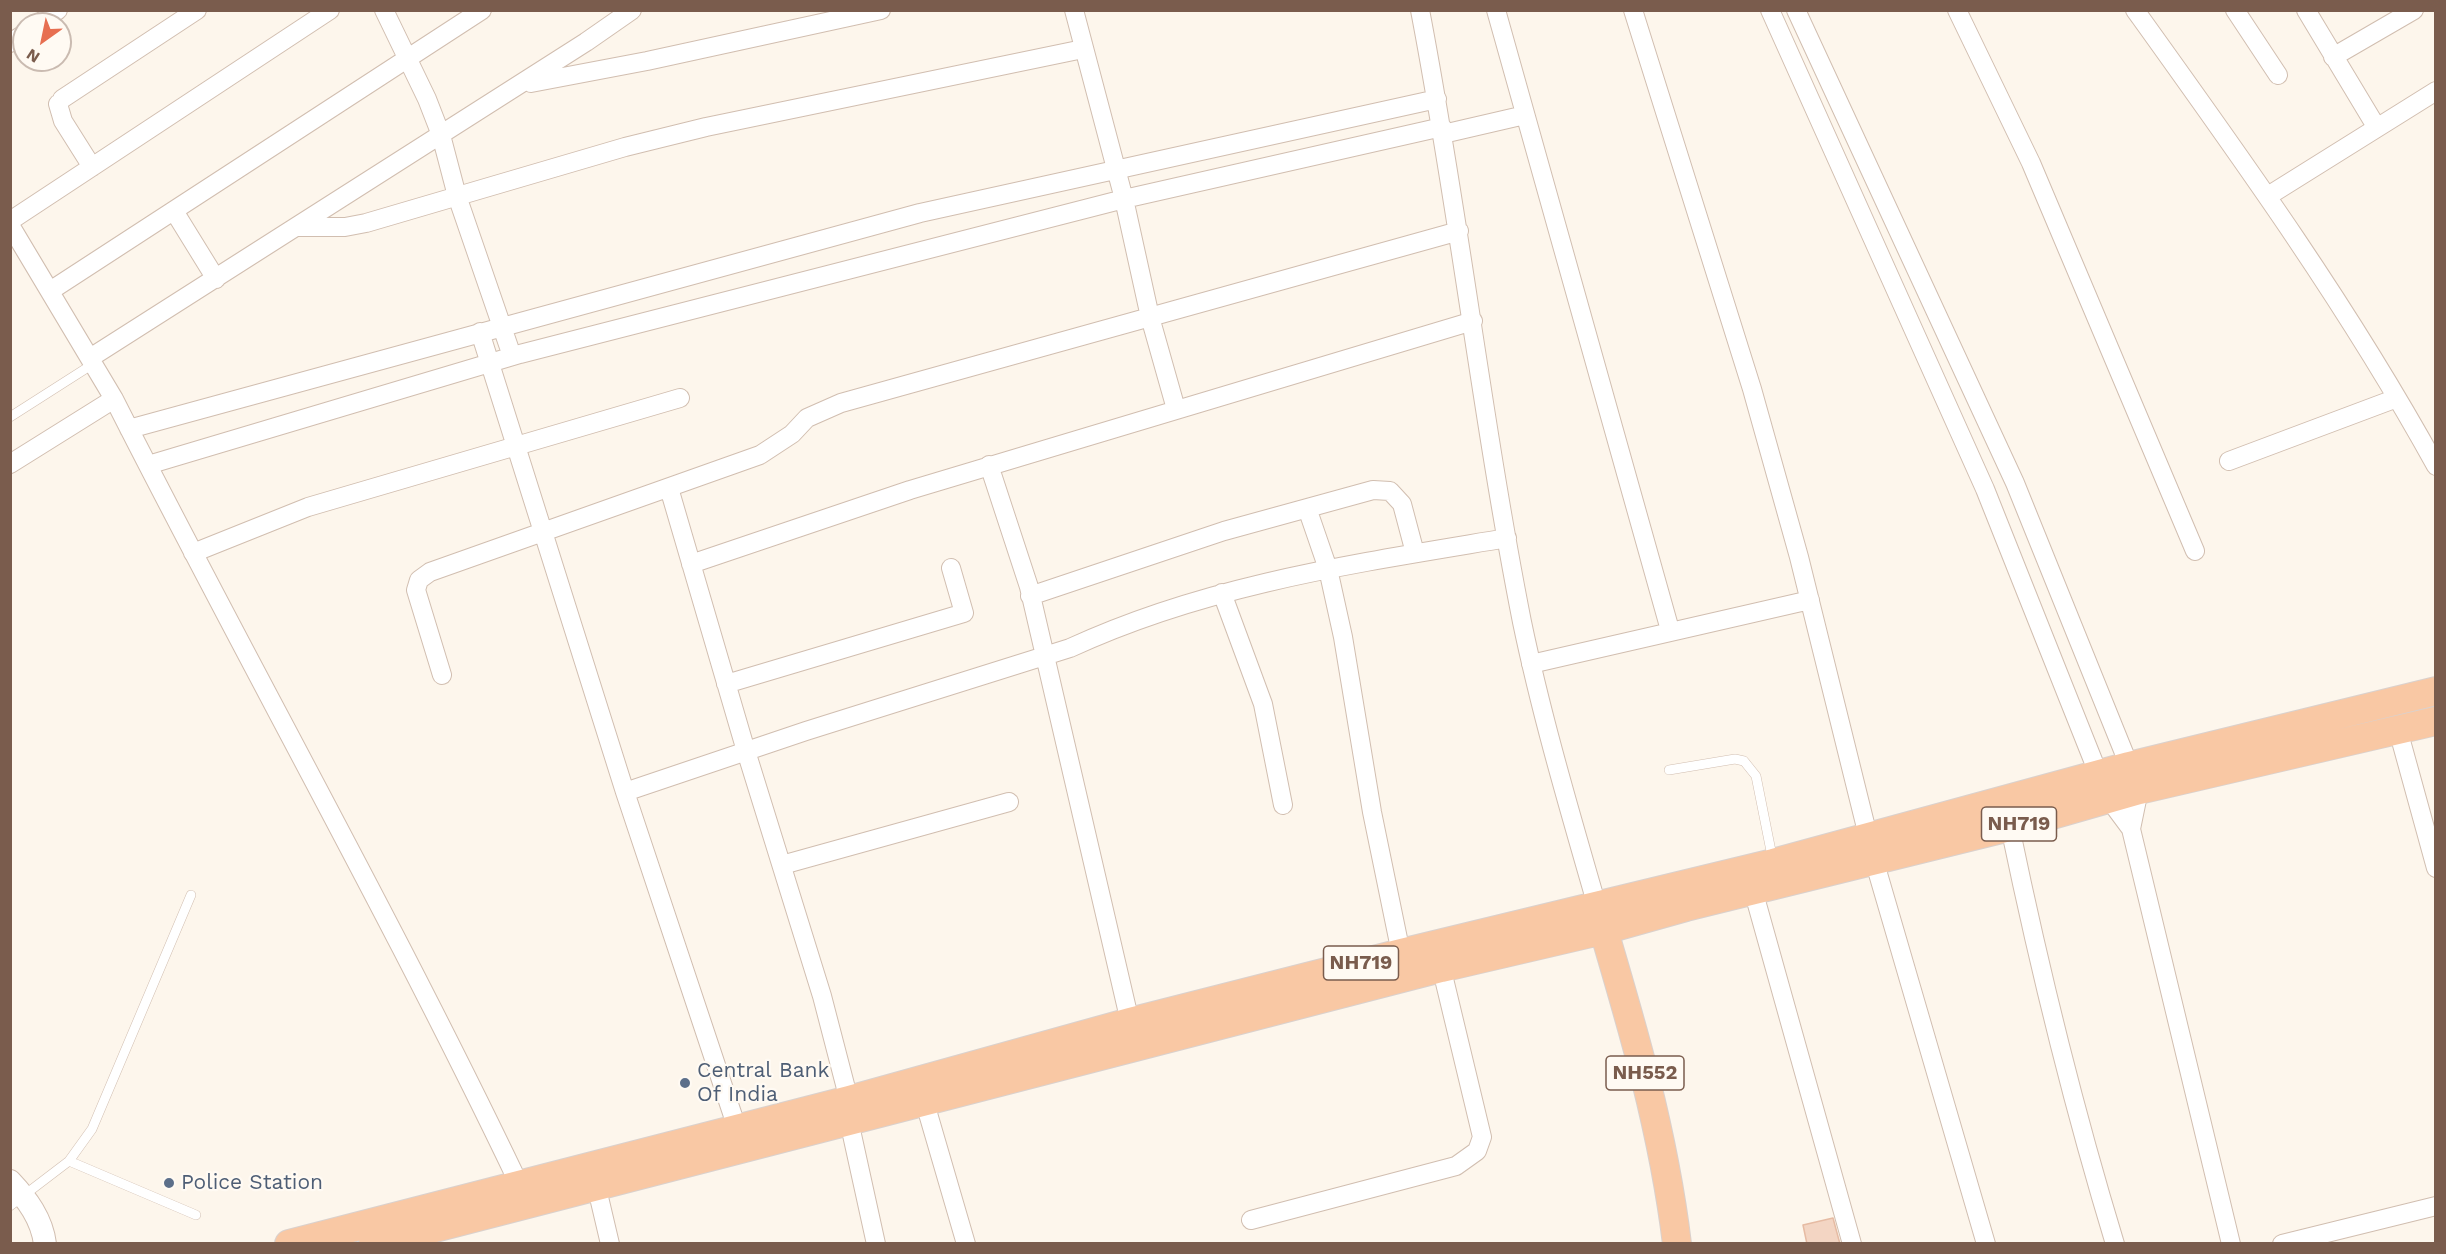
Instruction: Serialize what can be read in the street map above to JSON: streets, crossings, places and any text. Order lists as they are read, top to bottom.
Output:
{
  "streets": {
    "highway": ["NH719", "NH552"]
  },
  "crossings": [
    ["NH719", "NH552"]
  ],
  "places": ["Central Bank Of India", "Police Station"],
  "north": "bottom left"
}
